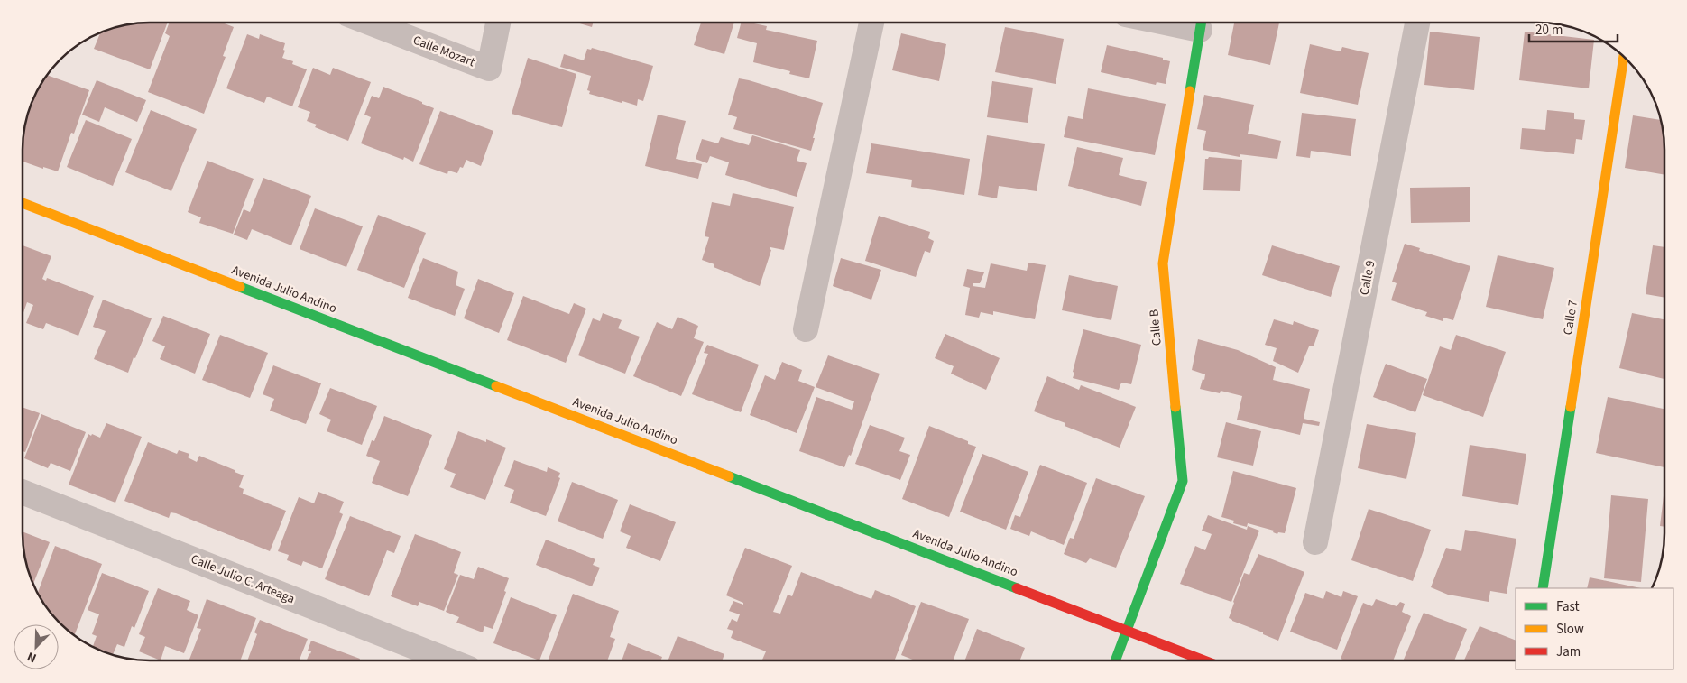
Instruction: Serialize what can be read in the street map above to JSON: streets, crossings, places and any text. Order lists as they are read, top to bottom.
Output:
{
  "streets": {
    "street": [
      "Calle Mozart",
      "Calle 9",
      "Avenida Julio Andino",
      "Calle 7",
      "Calle B",
      "Calle Julio C. Arteaga"
    ]
  },
  "crossings": [
    ["Avenida Julio Andino", "Calle B"]
  ],
  "legend": ["Fast", "Slow", "Jam"],
  "scale_bar": "20 m",
  "north": "bottom left"
}
